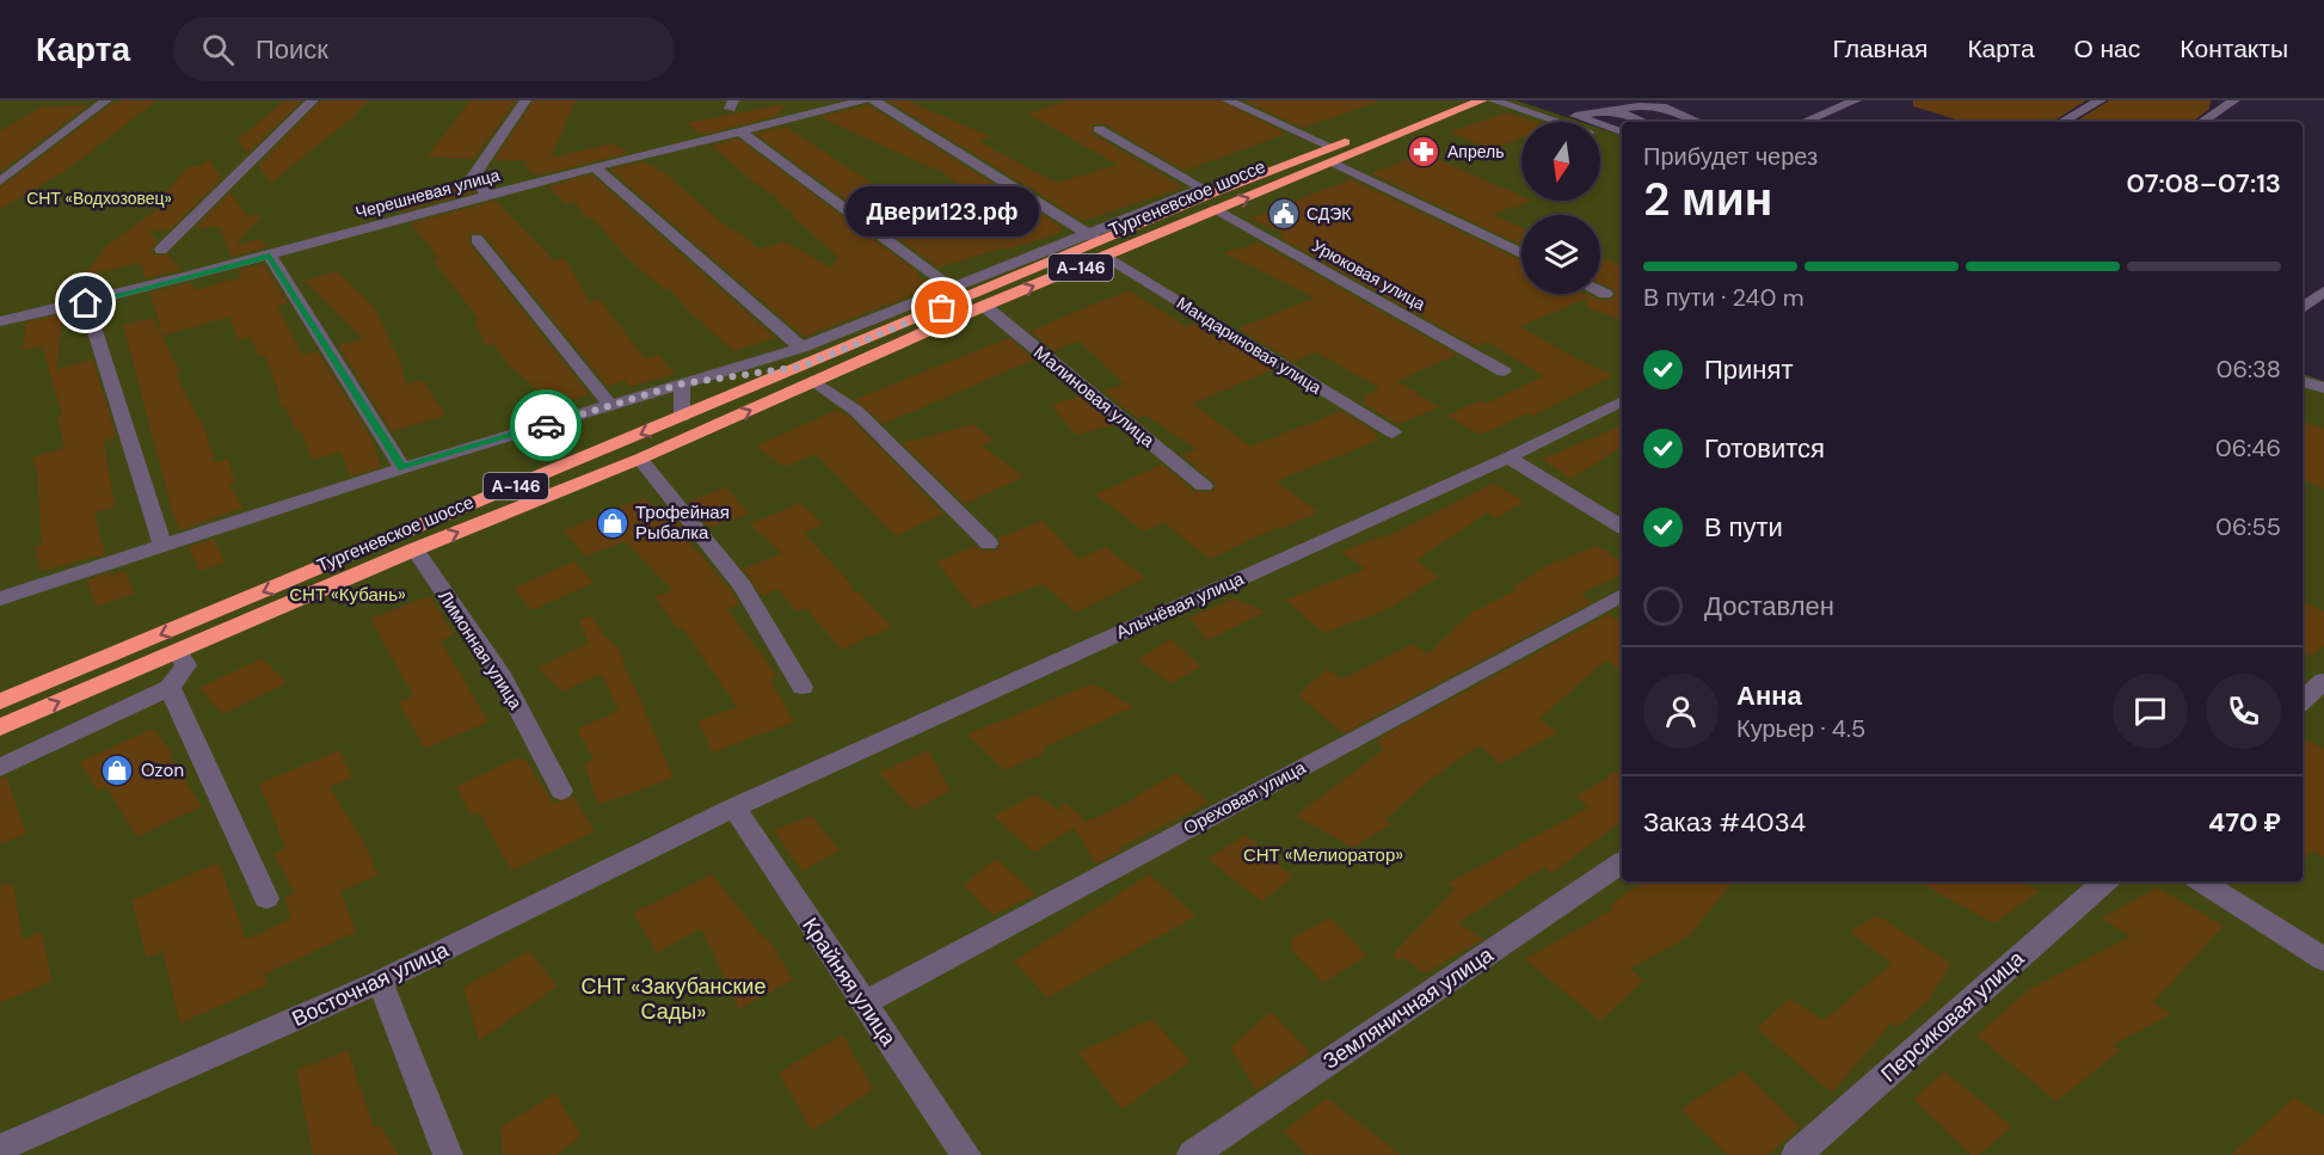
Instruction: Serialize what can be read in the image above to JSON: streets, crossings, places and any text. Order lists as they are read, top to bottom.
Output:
{
  "streets": {
    "highway": ["Тургеневское шоссе", "А-146"],
    "street": [
      "Черешневая улица",
      "Урюковая улица",
      "Мандариновая улица",
      "Малиновая улица",
      "Алычёвая улица",
      "Лимонная улица",
      "Ореховая улица",
      "Крайняя улица",
      "Восточная улица",
      "Земляничная улица",
      "Персиковая улица"
    ]
  },
  "crossings": [
    ["Тургеневское шоссе", "Урюковая улица"],
    ["Тургеневское шоссе", "Мандариновая улица"],
    ["Тургеневское шоссе", "Малиновая улица"],
    ["Тургеневское шоссе", "Лимонная улица"],
    ["Алычёвая улица", "Крайняя улица"],
    ["Алычёвая улица", "Восточная улица"],
    ["Ореховая улица", "Крайняя улица"],
    ["Крайняя улица", "Восточная улица"]
  ],
  "parks": [
    "СНТ «Водхозовец»",
    "СНТ «Кубань»",
    "СНТ «Мелиоратор»",
    "СНТ «Закубанские Сады»"
  ],
  "places": {
    "pharmacy": ["Апрель"],
    "public building": ["СДЭК"],
    "other": ["Двери123.рф"],
    "shop": ["Трофейная Рыбалка", "Ozon"]
  },
  "north": "bottom",
  "page": {
    "header": "Карта",
    "search": "Поиск",
    "nav": [
      "Главная",
      "Карта",
      "О нас",
      "Контакты"
    ],
    "heading": ["2 мин", "Прибудет через", "07:08–07:13"],
    "panel": [
      "Анна",
      "Курьер · 4.5",
      "Заказ #4034",
      "470 ₽"
    ],
    "bubble": "Двери123.рф",
    "bar": "В пути · 240 m",
    "list": [
      ["Принят", "06:38"],
      ["Готовится", "06:46"],
      ["В пути", "06:55"],
      "Доставлен"
    ]
  }
}
